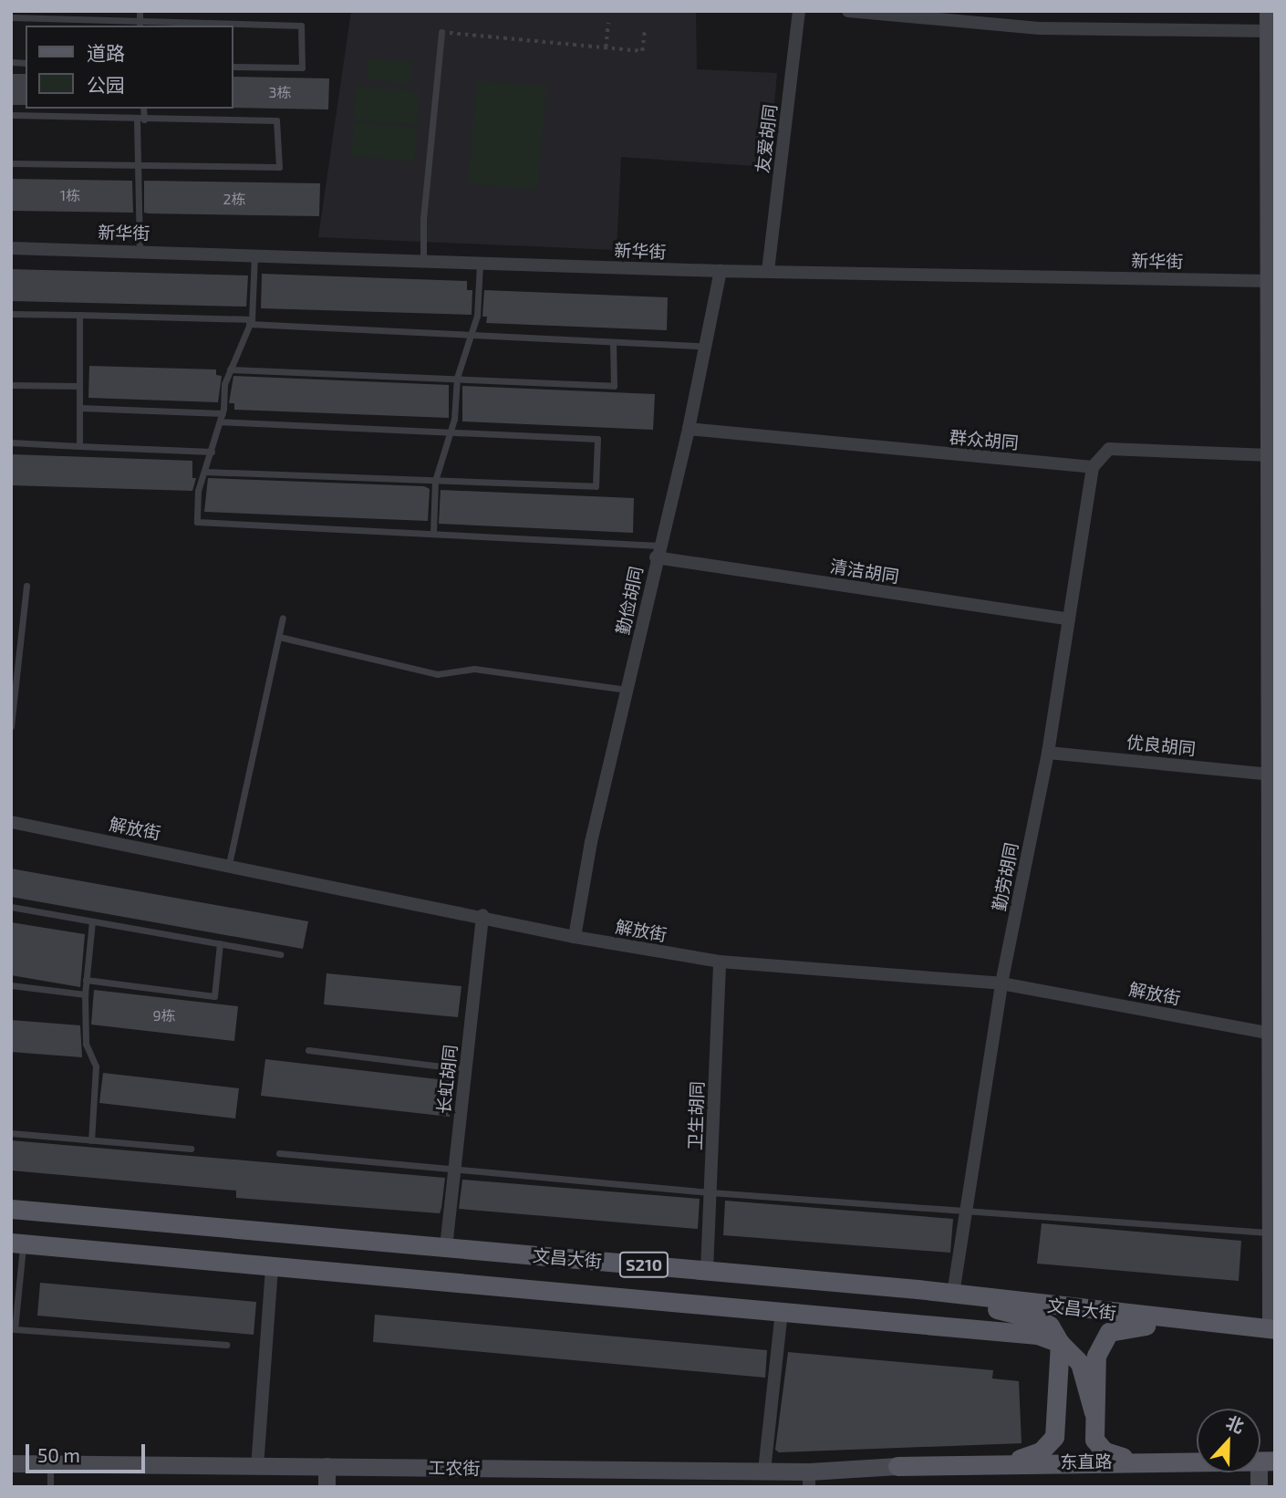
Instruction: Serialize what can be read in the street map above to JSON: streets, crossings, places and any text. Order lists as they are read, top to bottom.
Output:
{
  "streets": {
    "main road": [
      "文昌大街",
      "S210",
      "东直路",
      "工农街"
    ],
    "street": [
      "友爱胡同",
      "新华街",
      "群众胡同",
      "清洁胡同",
      "勤俭胡同",
      "优良胡同",
      "解放街",
      "勤劳胡同",
      "长虹胡同",
      "卫生胡同"
    ]
  },
  "crossings": [
    ["友爱胡同", "新华街"],
    ["新华街", "勤俭胡同"],
    ["群众胡同", "勤俭胡同"],
    ["群众胡同", "勤劳胡同"],
    ["清洁胡同", "勤俭胡同"],
    ["清洁胡同", "勤劳胡同"],
    ["勤俭胡同", "解放街"],
    ["优良胡同", "勤劳胡同"],
    ["解放街", "勤劳胡同"],
    ["解放街", "长虹胡同"],
    ["解放街", "卫生胡同"],
    ["勤劳胡同", "文昌大街"],
    ["长虹胡同", "文昌大街"],
    ["卫生胡同", "文昌大街"],
    ["东直路", "工农街"]
  ],
  "house_numbers": [
    "3栋",
    "1栋",
    "2栋",
    "9栋"
  ],
  "legend": ["道路", "公园"],
  "scale_bar": "50 m",
  "north": "top"
}
